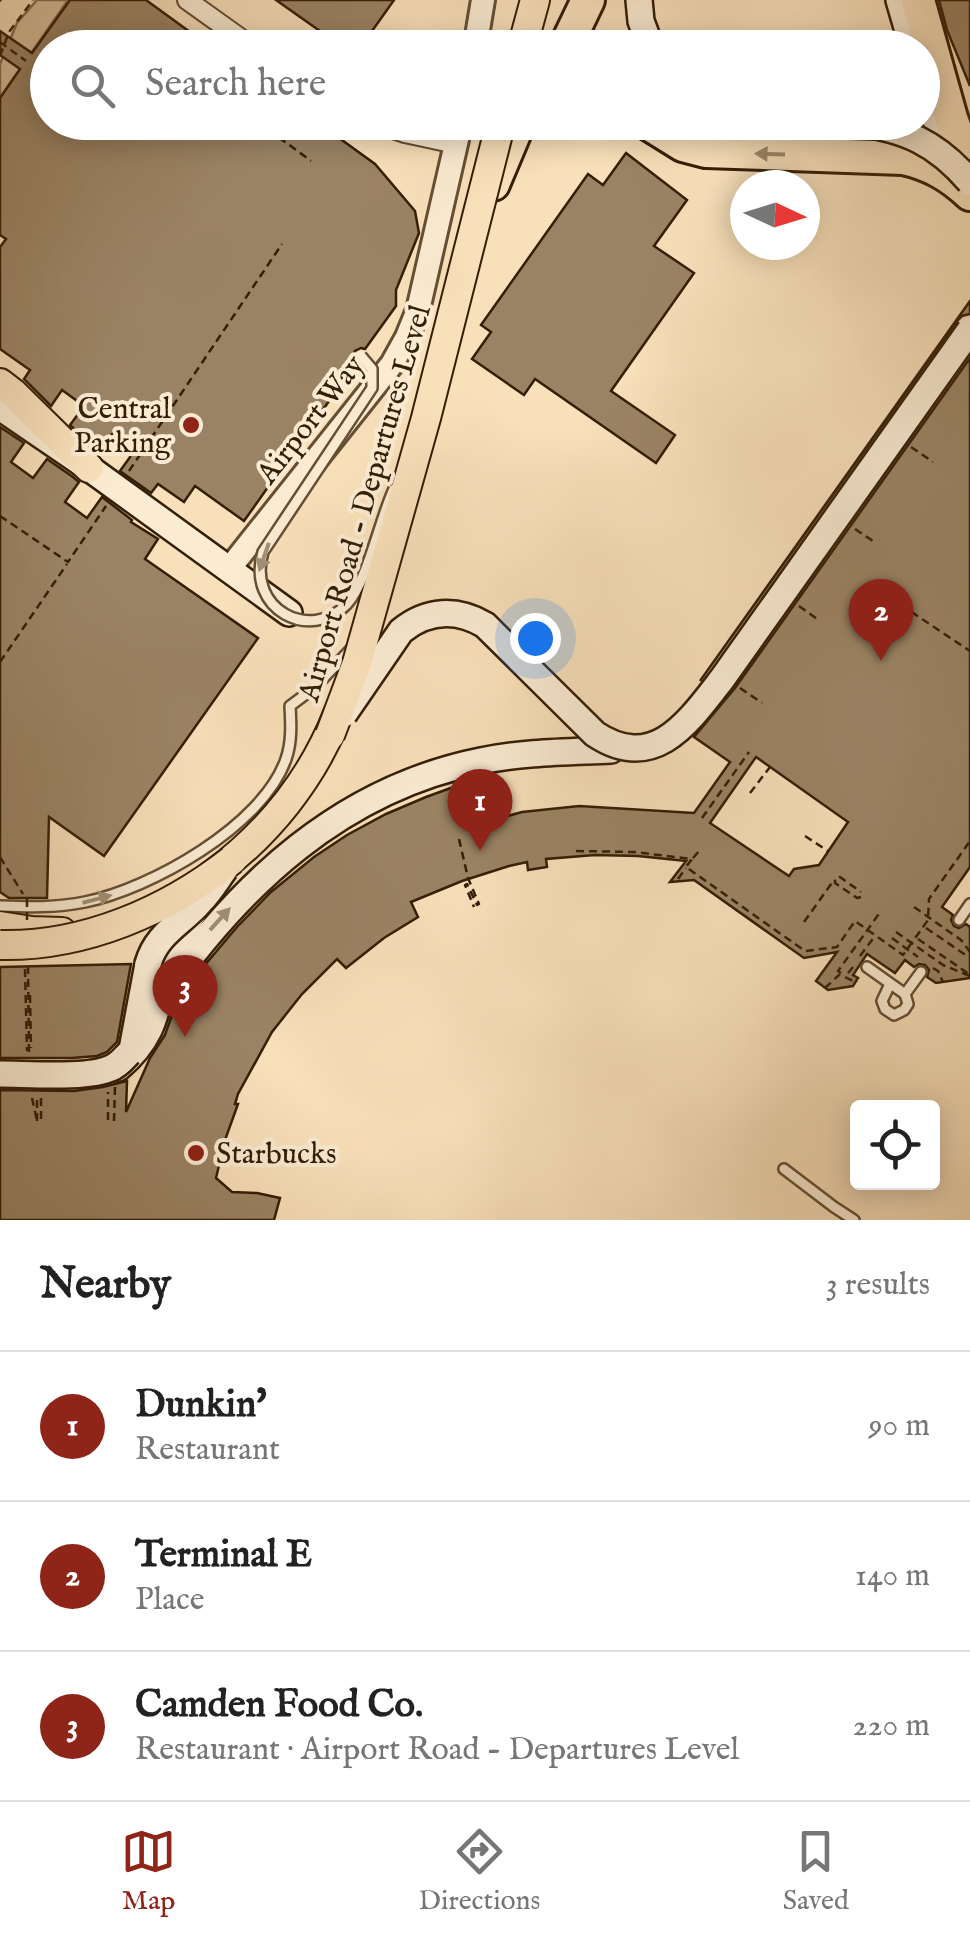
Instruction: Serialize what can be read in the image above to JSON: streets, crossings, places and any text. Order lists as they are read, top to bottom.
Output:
{
  "streets": {
    "main road": ["Airport Road - Departures Level"],
    "street": ["Airport Way"]
  },
  "places": ["Central Parking", "Starbucks"],
  "north": "right",
  "page": {
    "search": "Search here",
    "pins": ["2", "1", "3"],
    "heading": ["Nearby", "3 results"],
    "list": [
      {
        "mark": "1",
        "name": "Dunkin'",
        "note": "Restaurant",
        "value": "90 m"
      },
      {
        "mark": "2",
        "name": "Terminal E",
        "note": "Place",
        "value": "140 m"
      },
      {
        "mark": "3",
        "name": "Camden Food Co.",
        "note": "Restaurant · Airport Road - Departures Level",
        "value": "220 m"
      }
    ],
    "nav": ["Map", "Directions", "Saved"]
  }
}
